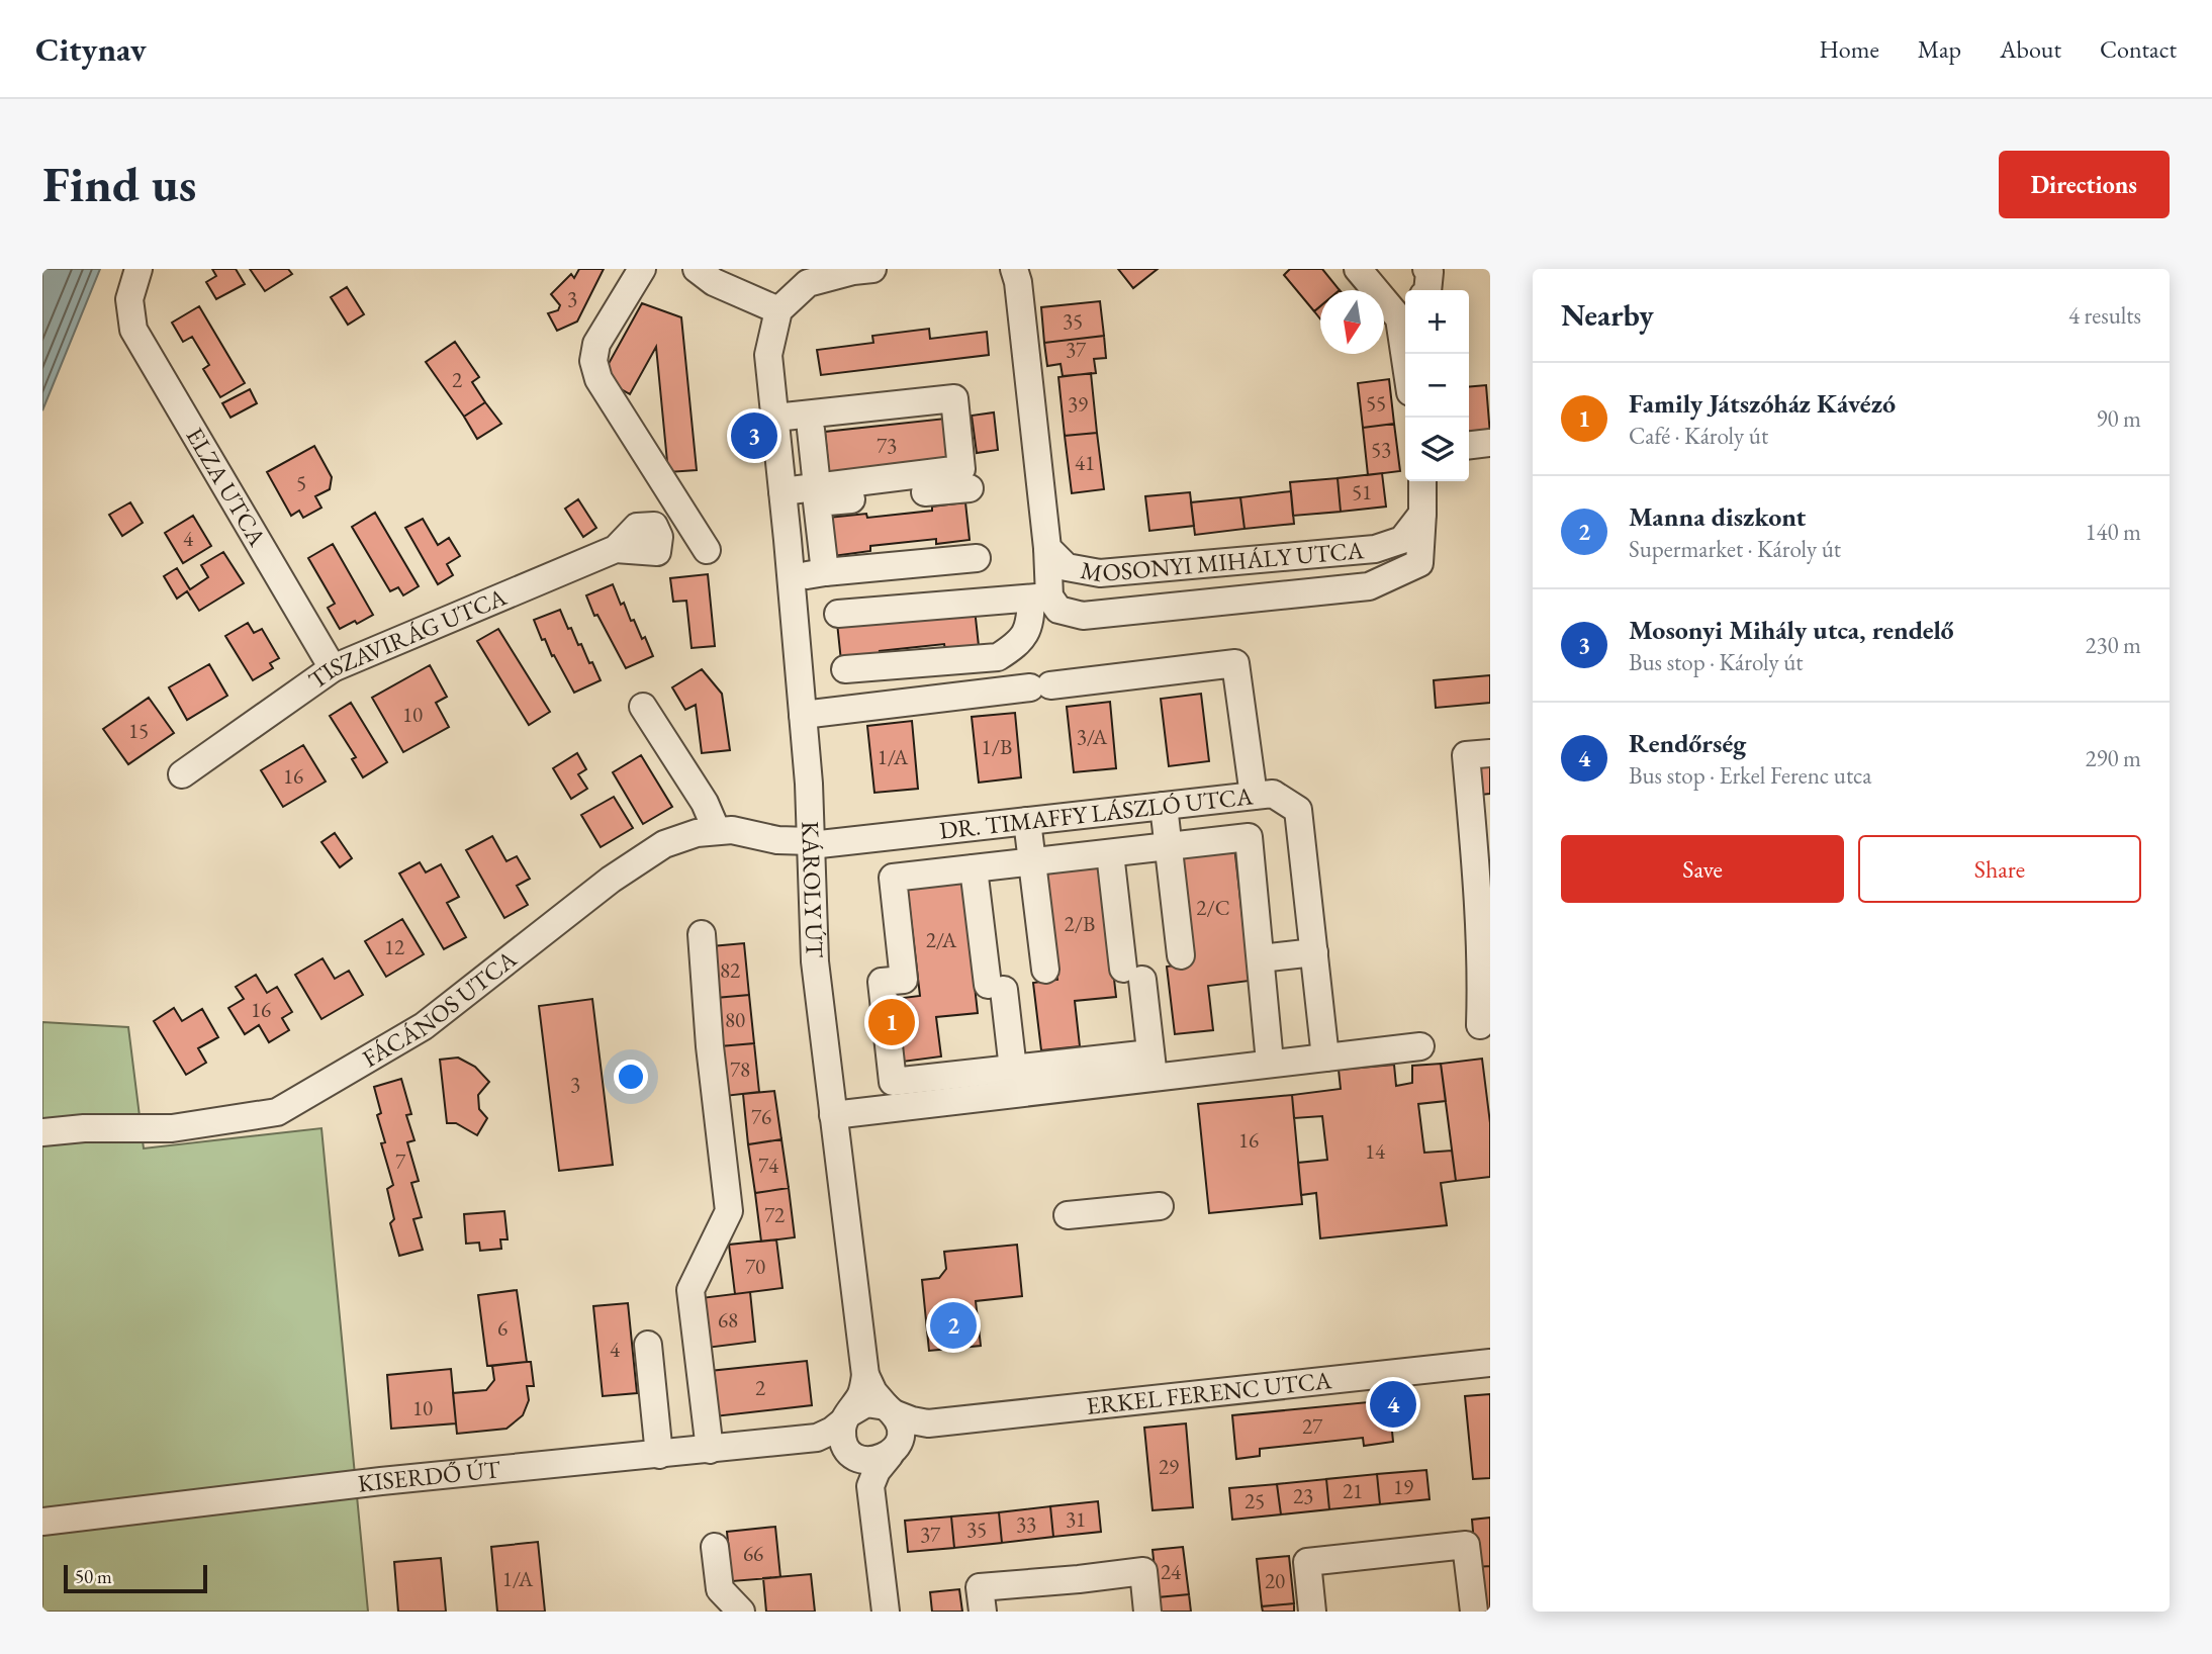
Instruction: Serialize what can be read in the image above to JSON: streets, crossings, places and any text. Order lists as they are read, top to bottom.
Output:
{
  "streets": {
    "street": [
      "ELZA UTCA",
      "MOSONYI MIHÁLY UTCA",
      "TISZAVIRÁG UTCA",
      "DR. TIMAFFY LÁSZLÓ UTCA",
      "KÁROLY ÚT",
      "FÁCÁNOS UTCA",
      "ERKEL FERENC UTCA",
      "KISERDŐ ÚT"
    ]
  },
  "crossings": [
    ["ELZA UTCA", "TISZAVIRÁG UTCA"],
    ["DR. TIMAFFY LÁSZLÓ UTCA", "KÁROLY ÚT"],
    ["DR. TIMAFFY LÁSZLÓ UTCA", "FÁCÁNOS UTCA"],
    ["KÁROLY ÚT", "FÁCÁNOS UTCA"],
    ["KÁROLY ÚT", "ERKEL FERENC UTCA"],
    ["KÁROLY ÚT", "KISERDŐ ÚT"],
    ["ERKEL FERENC UTCA", "KISERDŐ ÚT"]
  ],
  "house_numbers": [
    "3",
    "35",
    "37",
    "2",
    "55",
    "39",
    "73",
    "53",
    "41",
    "5",
    "51",
    "4",
    "10",
    "15",
    "3/A",
    "1/B",
    "1/A",
    "16",
    "2/C",
    "2/B",
    "2/A",
    "12",
    "82",
    "16",
    "80",
    "78",
    "3",
    "76",
    "16",
    "14",
    "7",
    "74",
    "72",
    "70",
    "68",
    "6",
    "4",
    "2",
    "10",
    "27",
    "29",
    "19",
    "21",
    "23",
    "25",
    "31",
    "33",
    "35",
    "37",
    "66",
    "24",
    "1/A",
    "20"
  ],
  "scale_bar": "50 m",
  "north": "bottom",
  "page": {
    "header": "Citynav",
    "nav": [
      "Home",
      "Map",
      "About",
      "Contact"
    ],
    "buttons": [
      "Directions",
      ["Save", "Share"]
    ],
    "title": "Find us",
    "heading": ["Nearby", "4 results"],
    "map_buttons": ["+", "−"],
    "list": [
      {
        "mark": "1",
        "name": "Family Játszóház Kávézó",
        "note": "Café · Károly út",
        "value": "90 m"
      },
      {
        "mark": "2",
        "name": "Manna diszkont",
        "note": "Supermarket · Károly út",
        "value": "140 m"
      },
      {
        "mark": "3",
        "name": "Mosonyi Mihály utca, rendelő",
        "note": "Bus stop · Károly út",
        "value": "230 m"
      },
      {
        "mark": "4",
        "name": "Rendőrség",
        "note": "Bus stop · Erkel Ferenc utca",
        "value": "290 m"
      }
    ],
    "pins": [
      "3",
      "1",
      "2",
      "4"
    ],
    "scale": "50 m"
  }
}
